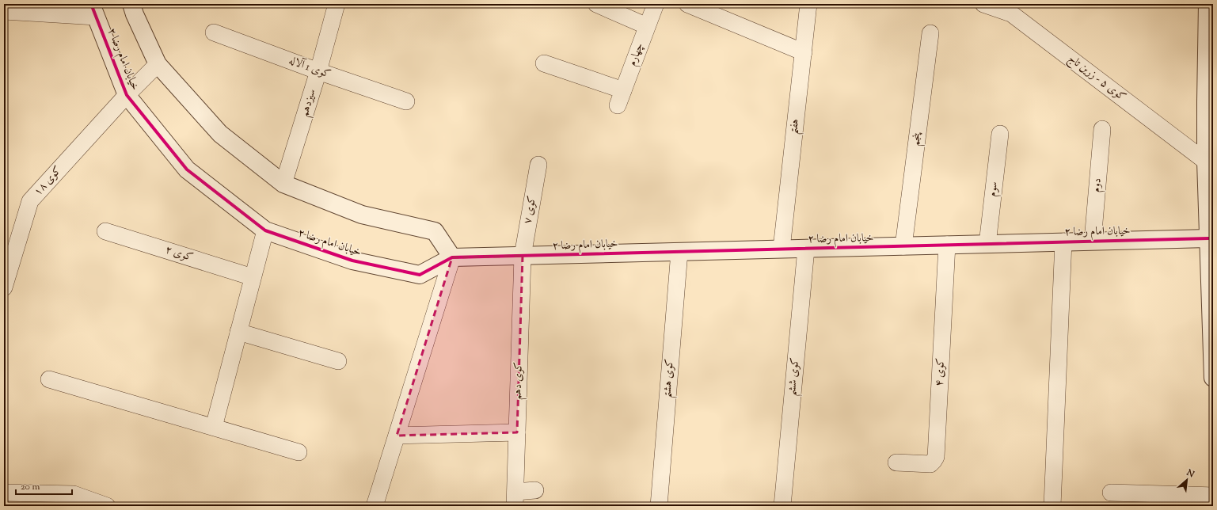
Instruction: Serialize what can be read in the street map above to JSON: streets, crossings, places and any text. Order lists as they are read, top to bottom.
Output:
{
  "streets": {
    "street": [
      "چهارم",
      "خیابان امام رضا ۲",
      "کوی 1 آلاله",
      "کوی ۵ - زرین تاج",
      "سیزدهم",
      "هفتم",
      "پنجم",
      "کوی ۱۸",
      "دوم",
      "سوم",
      "کوی ۷",
      "کوی ۲",
      "کوی ۴",
      "کوی ششم",
      "کوی هشتم",
      "کوی دهم"
    ]
  },
  "crossings": [
    ["خیابان امام رضا ۲", "هفتم"],
    ["خیابان امام رضا ۲", "پنجم"],
    ["خیابان امام رضا ۲", "کوی ۱۸"],
    ["خیابان امام رضا ۲", "دوم"],
    ["خیابان امام رضا ۲", "سوم"],
    ["خیابان امام رضا ۲", "کوی ۷"],
    ["خیابان امام رضا ۲", "کوی ۴"],
    ["خیابان امام رضا ۲", "کوی ششم"],
    ["خیابان امام رضا ۲", "کوی هشتم"],
    ["خیابان امام رضا ۲", "کوی دهم"],
    ["کوی 1 آلاله", "سیزدهم"],
    ["کوی ۷", "کوی دهم"]
  ],
  "scale_bar": "20 m",
  "north": "top right"
}
